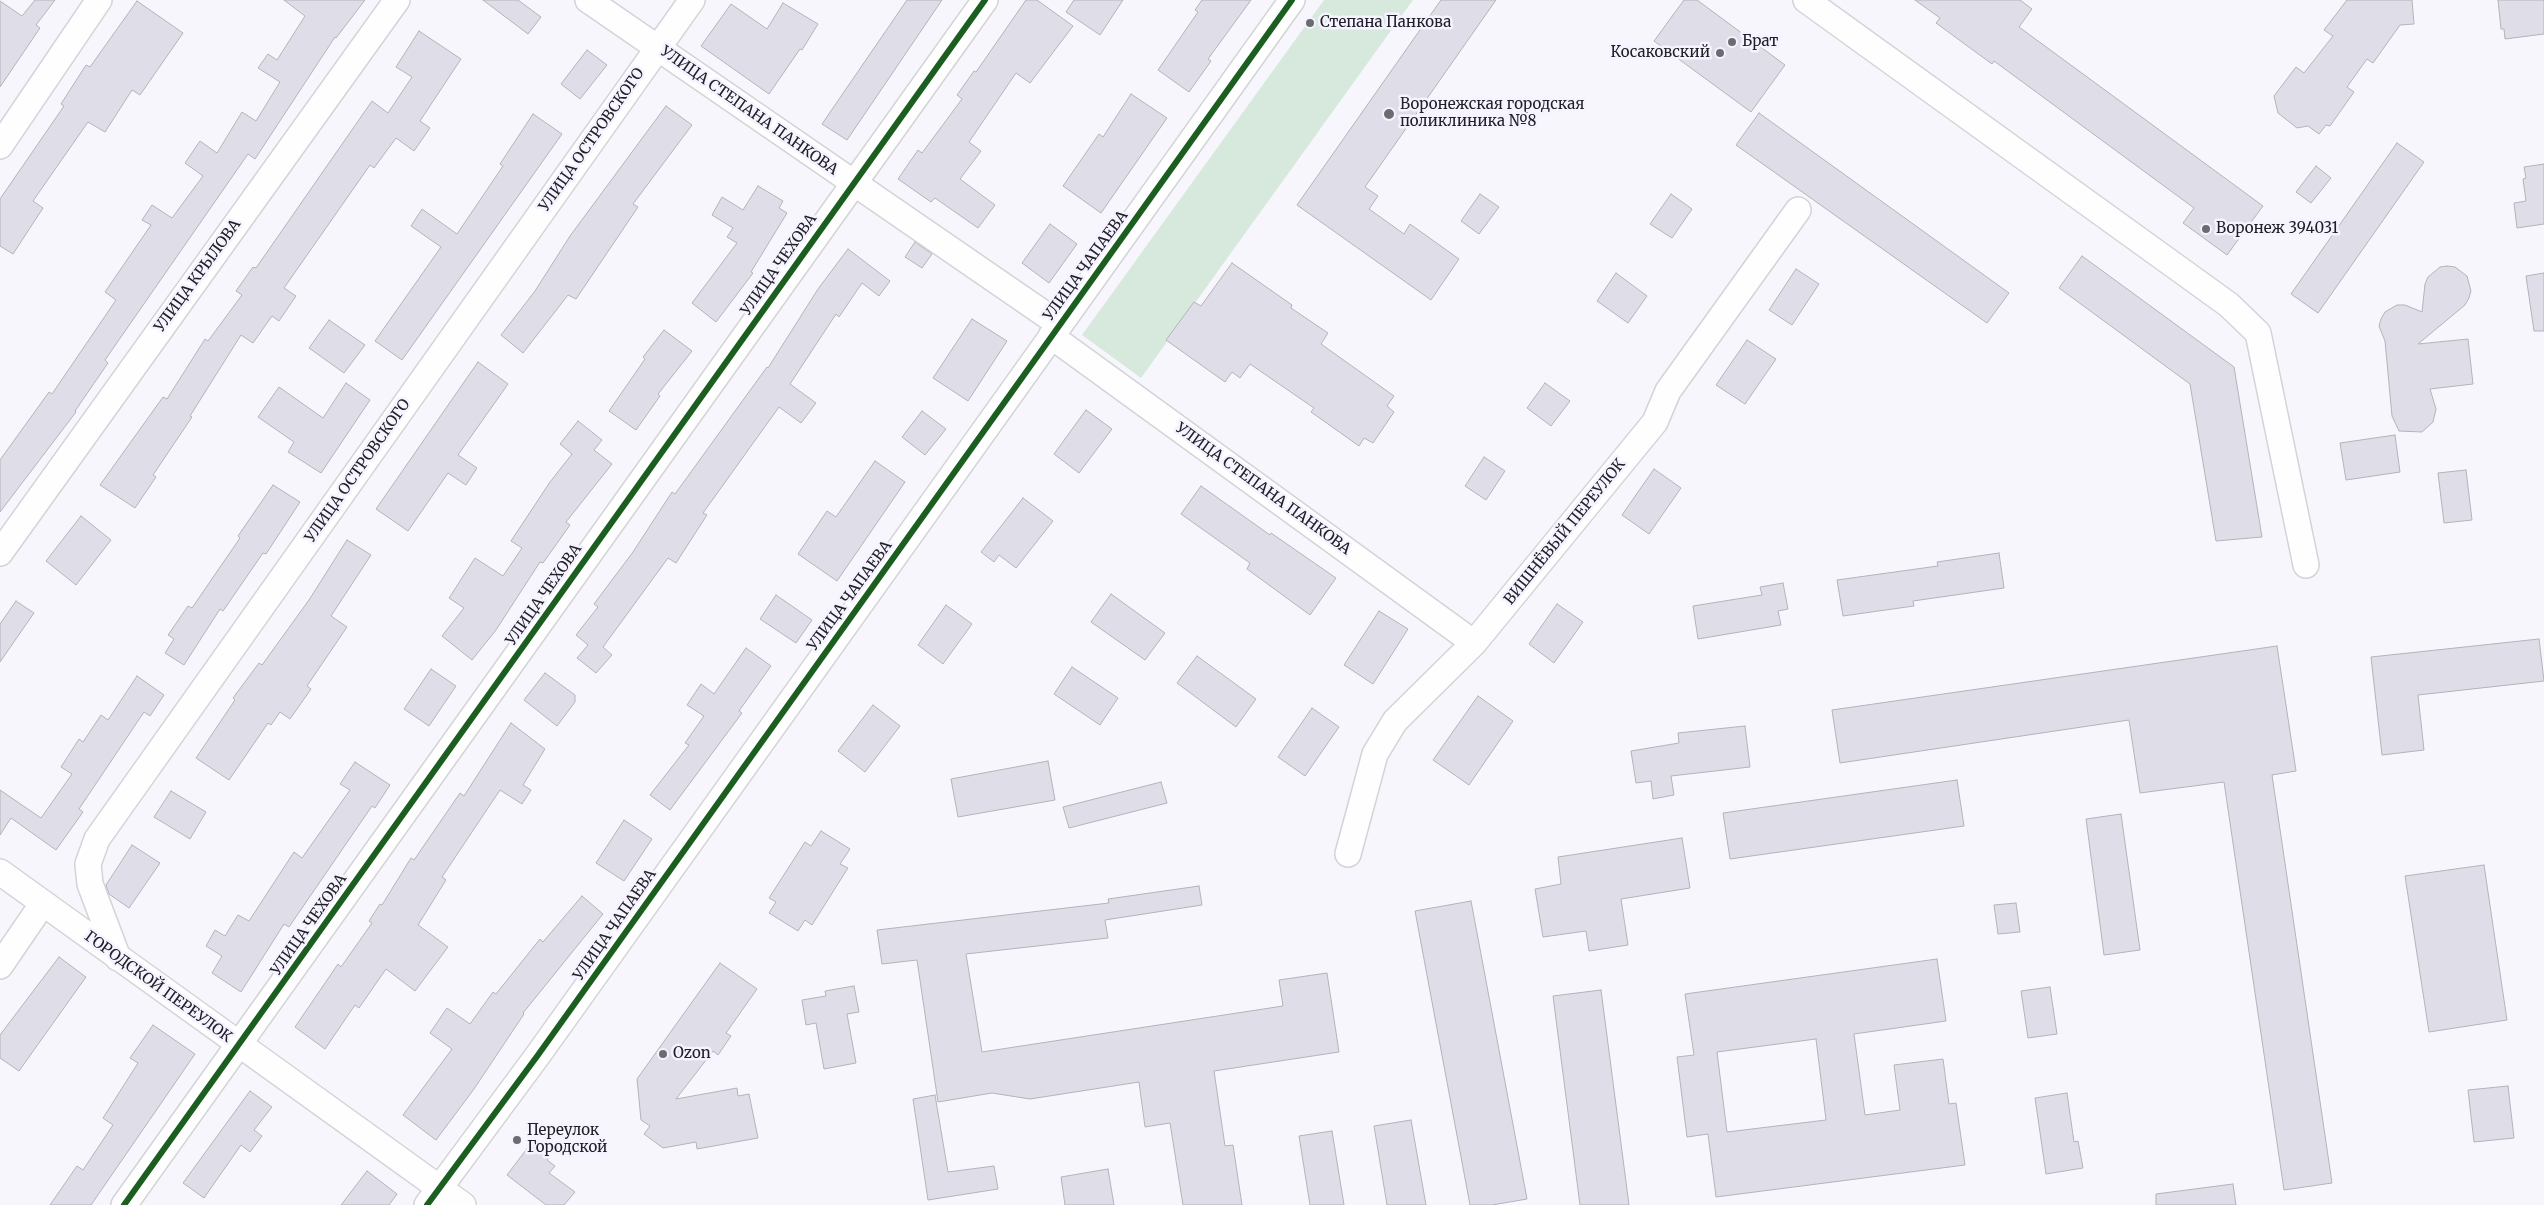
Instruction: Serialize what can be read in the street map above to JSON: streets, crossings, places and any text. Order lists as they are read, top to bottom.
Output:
{
  "streets": {
    "street": [
      "УЛИЦА СТЕПАНА ПАНКОВА",
      "УЛИЦА ОСТРОВСКОГО",
      "УЛИЦА ЧЕХОВА",
      "УЛИЦА ЧАПАЕВА",
      "УЛИЦА КРЫЛОВА",
      "ВИШНЁВЫЙ ПЕРЕУЛОК",
      "ГОРОДСКОЙ ПЕРЕУЛОК"
    ]
  },
  "crossings": [
    ["УЛИЦА СТЕПАНА ПАНКОВА", "УЛИЦА ОСТРОВСКОГО"],
    ["УЛИЦА СТЕПАНА ПАНКОВА", "УЛИЦА ЧЕХОВА"],
    ["УЛИЦА СТЕПАНА ПАНКОВА", "УЛИЦА ЧАПАЕВА"],
    ["УЛИЦА СТЕПАНА ПАНКОВА", "ВИШНЁВЫЙ ПЕРЕУЛОК"],
    ["УЛИЦА ОСТРОВСКОГО", "ГОРОДСКОЙ ПЕРЕУЛОК"],
    ["УЛИЦА ЧЕХОВА", "ГОРОДСКОЙ ПЕРЕУЛОК"],
    ["УЛИЦА ЧАПАЕВА", "ГОРОДСКОЙ ПЕРЕУЛОК"]
  ],
  "places": [
    "Степана Панкова",
    "Брат",
    "Косаковский",
    "Воронежская городская поликлиника №8",
    "Воронеж 394031",
    "Ozon",
    "Переулок Городской"
  ]
}
